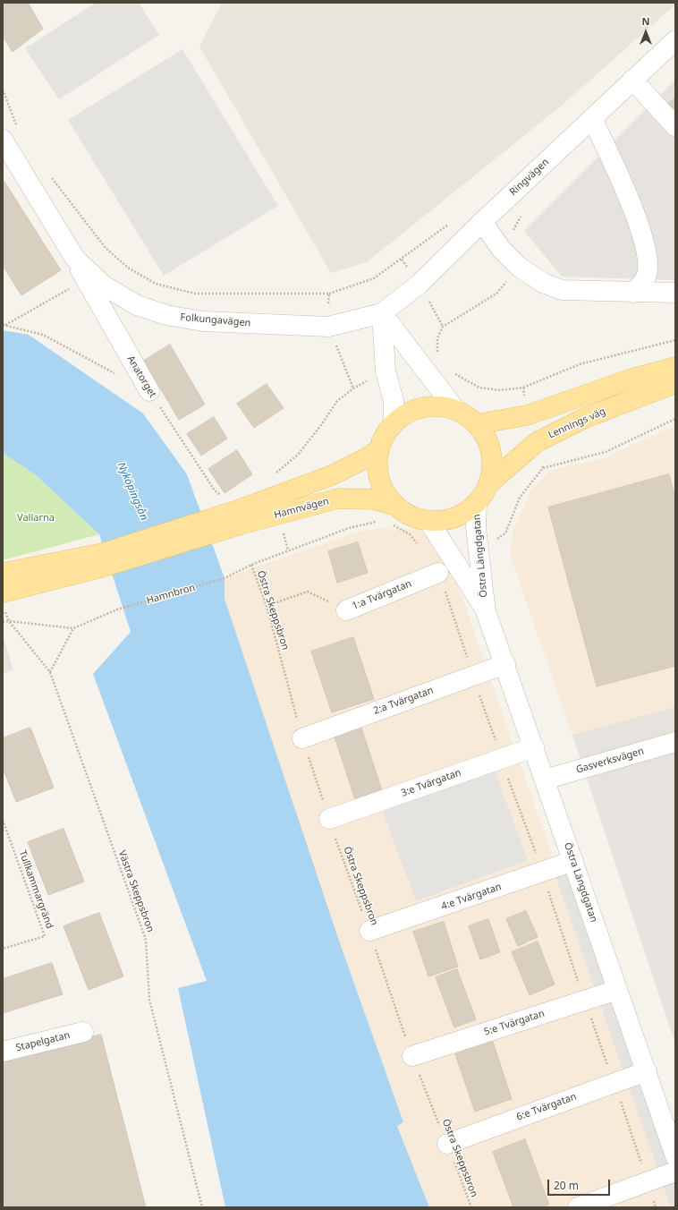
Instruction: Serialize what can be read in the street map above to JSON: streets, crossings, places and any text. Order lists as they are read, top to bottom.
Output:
{
  "streets": {
    "main road": ["Lennings väg", "Hamnvägen"],
    "street": [
      "Ringvägen",
      "Folkungavägen",
      "Anatorget",
      "Östra Längdgatan",
      "1:a Tvärgatan",
      "2:a Tvärgatan",
      "Gasverksvägen",
      "3:e Tvärgatan",
      "4:e Tvärgatan",
      "5:e Tvärgatan",
      "Stapelgatan",
      "6:e Tvärgatan"
    ],
    "path": [
      "Hamnbron",
      "Östra Skeppsbron",
      "Tullkammargränd",
      "Västra Skeppsbron"
    ]
  },
  "crossings": [
    ["Ringvägen", "Folkungavägen"],
    ["Folkungavägen", "Anatorget"],
    ["Lennings väg", "Hamnvägen"],
    ["Lennings väg", "Östra Längdgatan"],
    ["Hamnvägen", "Östra Längdgatan"],
    ["Östra Längdgatan", "2:a Tvärgatan"],
    ["Östra Längdgatan", "Gasverksvägen"],
    ["Östra Längdgatan", "3:e Tvärgatan"],
    ["Östra Längdgatan", "4:e Tvärgatan"],
    ["Östra Längdgatan", "5:e Tvärgatan"],
    ["Östra Längdgatan", "6:e Tvärgatan"],
    ["Hamnbron", "Östra Skeppsbron"],
    ["1:a Tvärgatan", "Östra Skeppsbron"],
    ["Östra Skeppsbron", "2:a Tvärgatan"],
    ["Östra Skeppsbron", "3:e Tvärgatan"],
    ["Östra Skeppsbron", "4:e Tvärgatan"],
    ["Östra Skeppsbron", "5:e Tvärgatan"],
    ["Östra Skeppsbron", "6:e Tvärgatan"]
  ],
  "water": ["Nyköpingsån"],
  "parks": ["Vallarna"],
  "scale_bar": "20 m",
  "north": "top"
}
